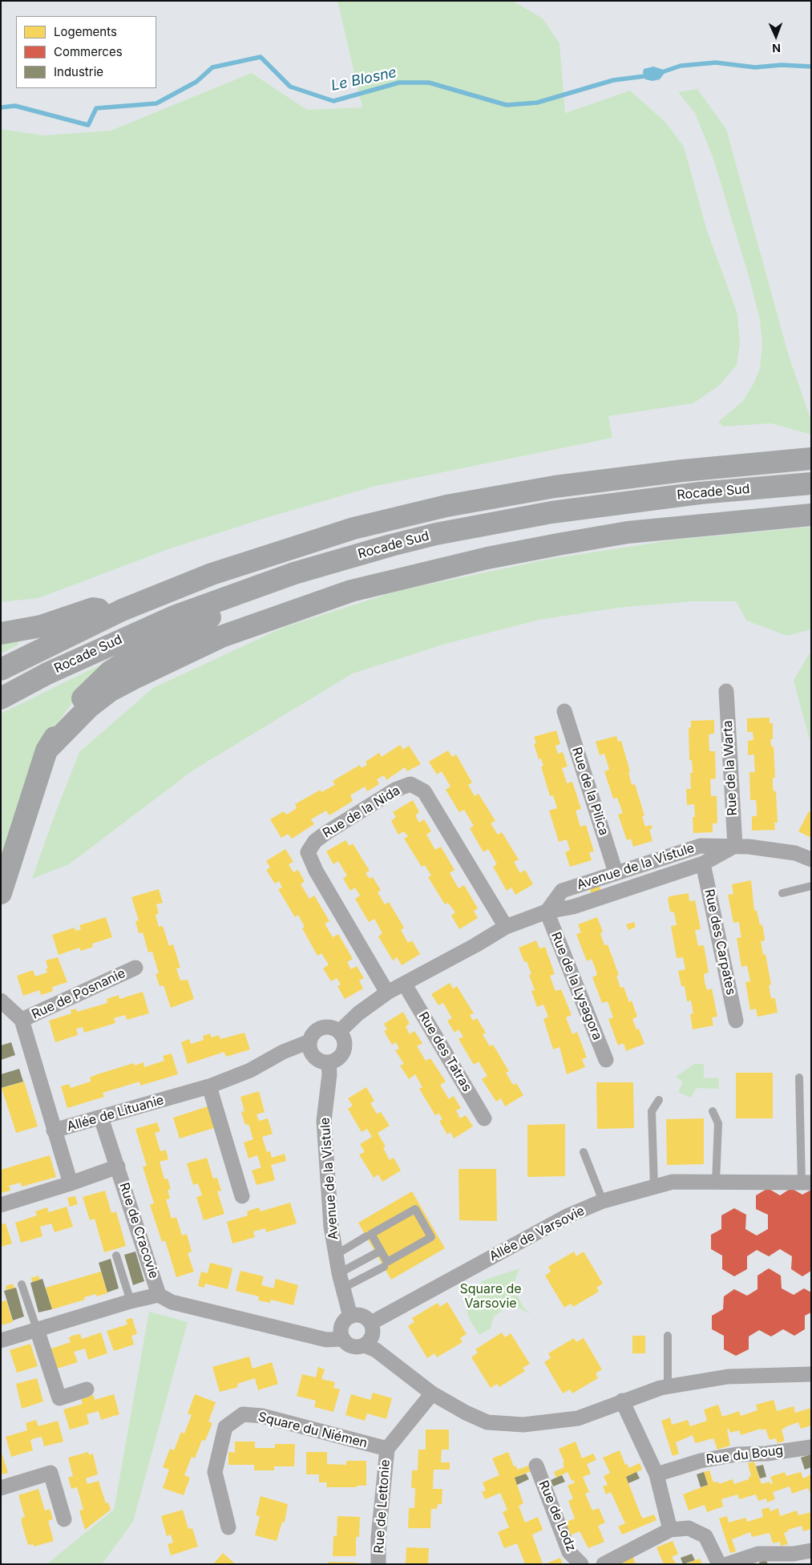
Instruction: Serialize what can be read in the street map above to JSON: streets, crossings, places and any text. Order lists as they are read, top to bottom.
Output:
{
  "streets": {
    "highway": ["Rocade Sud"],
    "street": [
      "Rue de la Warta",
      "Rue de la Pilica",
      "Rue de la Nida",
      "Avenue de la Vistule",
      "Rue des Carpates",
      "Rue de la Lysagora",
      "Rue de Posnanie",
      "Rue des Tatras",
      "Allée de Lituanie",
      "Rue de Cracovie",
      "Allée de Varsovie",
      "Square du Niémen",
      "Rue du Boug",
      "Rue de Lettonie",
      "Rue de Lodz"
    ]
  },
  "crossings": [
    ["Rue de la Warta", "Avenue de la Vistule"],
    ["Rue de la Pilica", "Avenue de la Vistule"],
    ["Rue de la Nida", "Avenue de la Vistule"],
    ["Avenue de la Vistule", "Rue des Carpates"],
    ["Avenue de la Vistule", "Rue de la Lysagora"],
    ["Avenue de la Vistule", "Rue des Tatras"],
    ["Avenue de la Vistule", "Allée de Lituanie"],
    ["Avenue de la Vistule", "Allée de Varsovie"],
    ["Rue de Posnanie", "Allée de Lituanie"],
    ["Allée de Lituanie", "Rue de Cracovie"],
    ["Square du Niémen", "Rue de Lettonie"]
  ],
  "water": ["Le Blosne"],
  "parks": ["Square de Varsovie"],
  "legend": ["Logements", "Commerces", "Industrie"],
  "north": "bottom"
}
